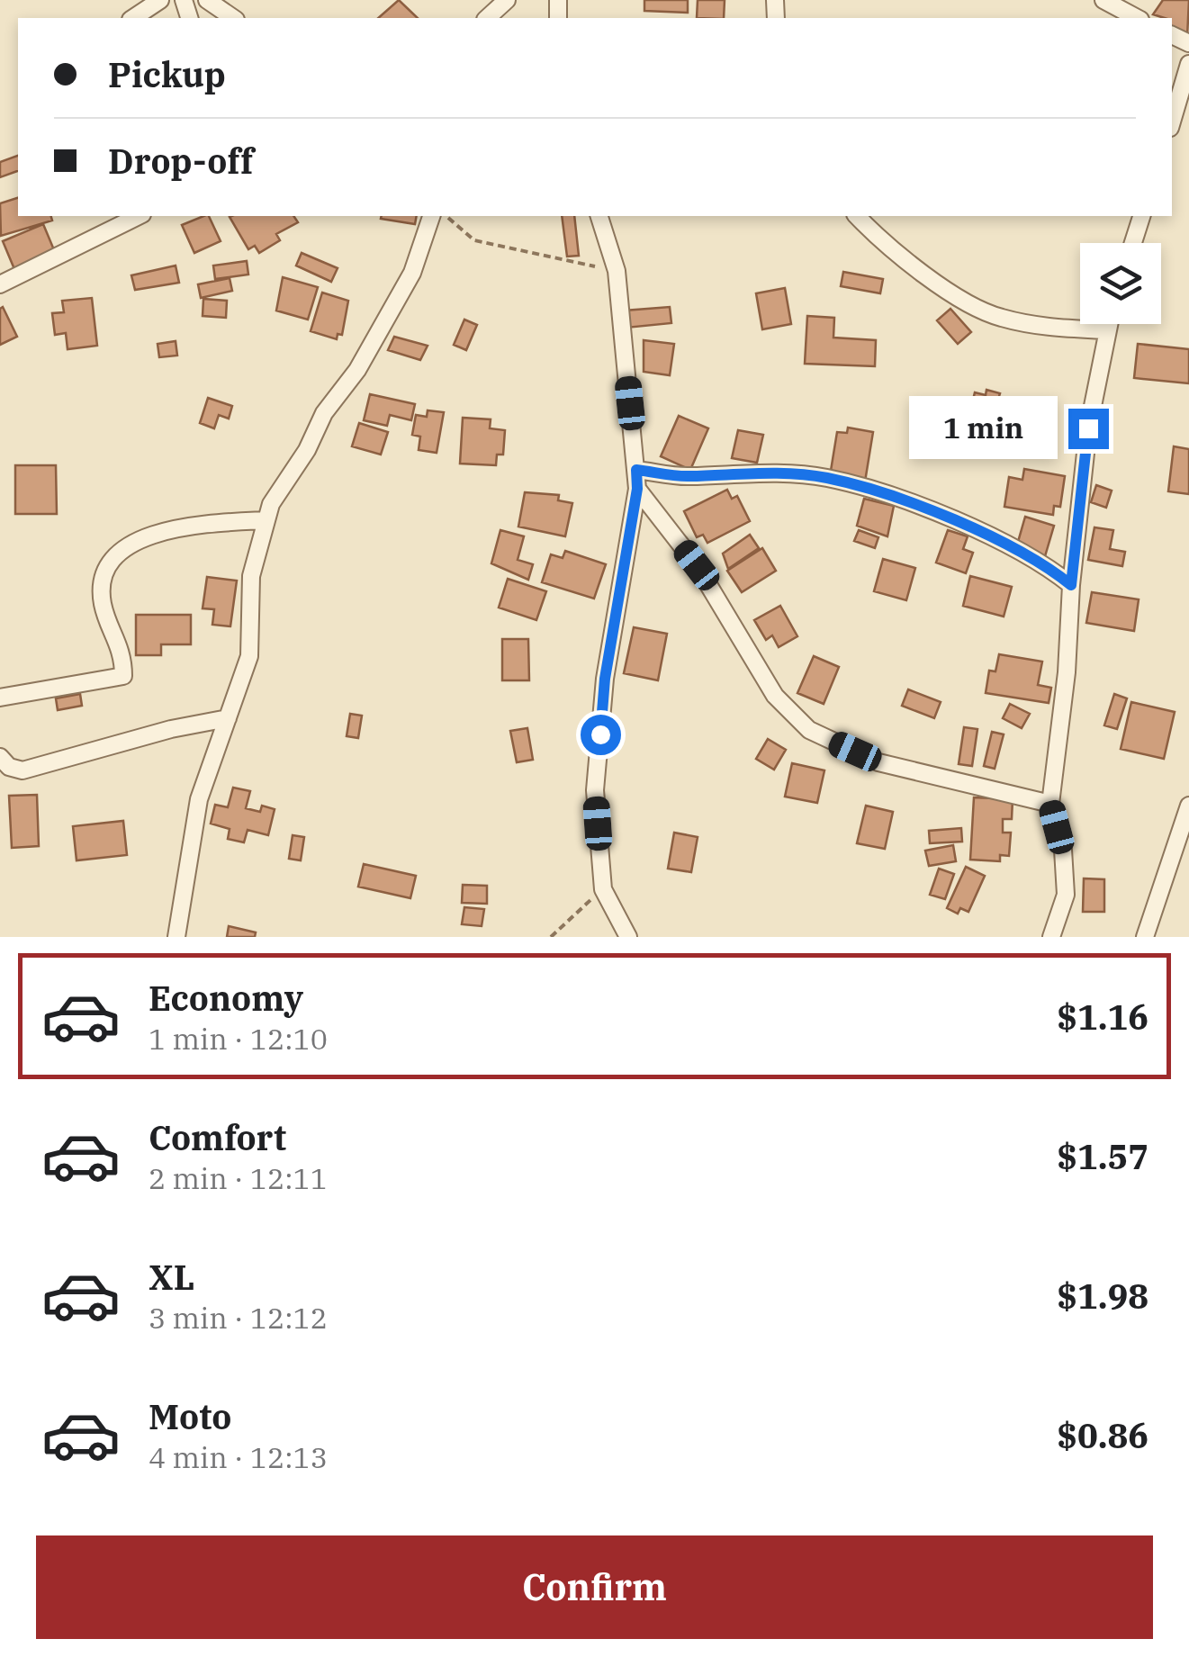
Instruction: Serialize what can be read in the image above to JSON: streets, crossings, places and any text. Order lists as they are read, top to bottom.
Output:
{
  "page": {
    "banner": ["Pickup", "Drop-off"],
    "bubble": "1 min",
    "list": [
      {
        "name": "Economy",
        "note": "1 min · 12:10",
        "value": "$1.16"
      },
      {
        "name": "Comfort",
        "note": "2 min · 12:11",
        "value": "$1.57"
      },
      {
        "name": "XL",
        "note": "3 min · 12:12",
        "value": "$1.98"
      },
      {
        "name": "Moto",
        "note": "4 min · 12:13",
        "value": "$0.86"
      }
    ],
    "buttons": "Confirm"
  }
}
